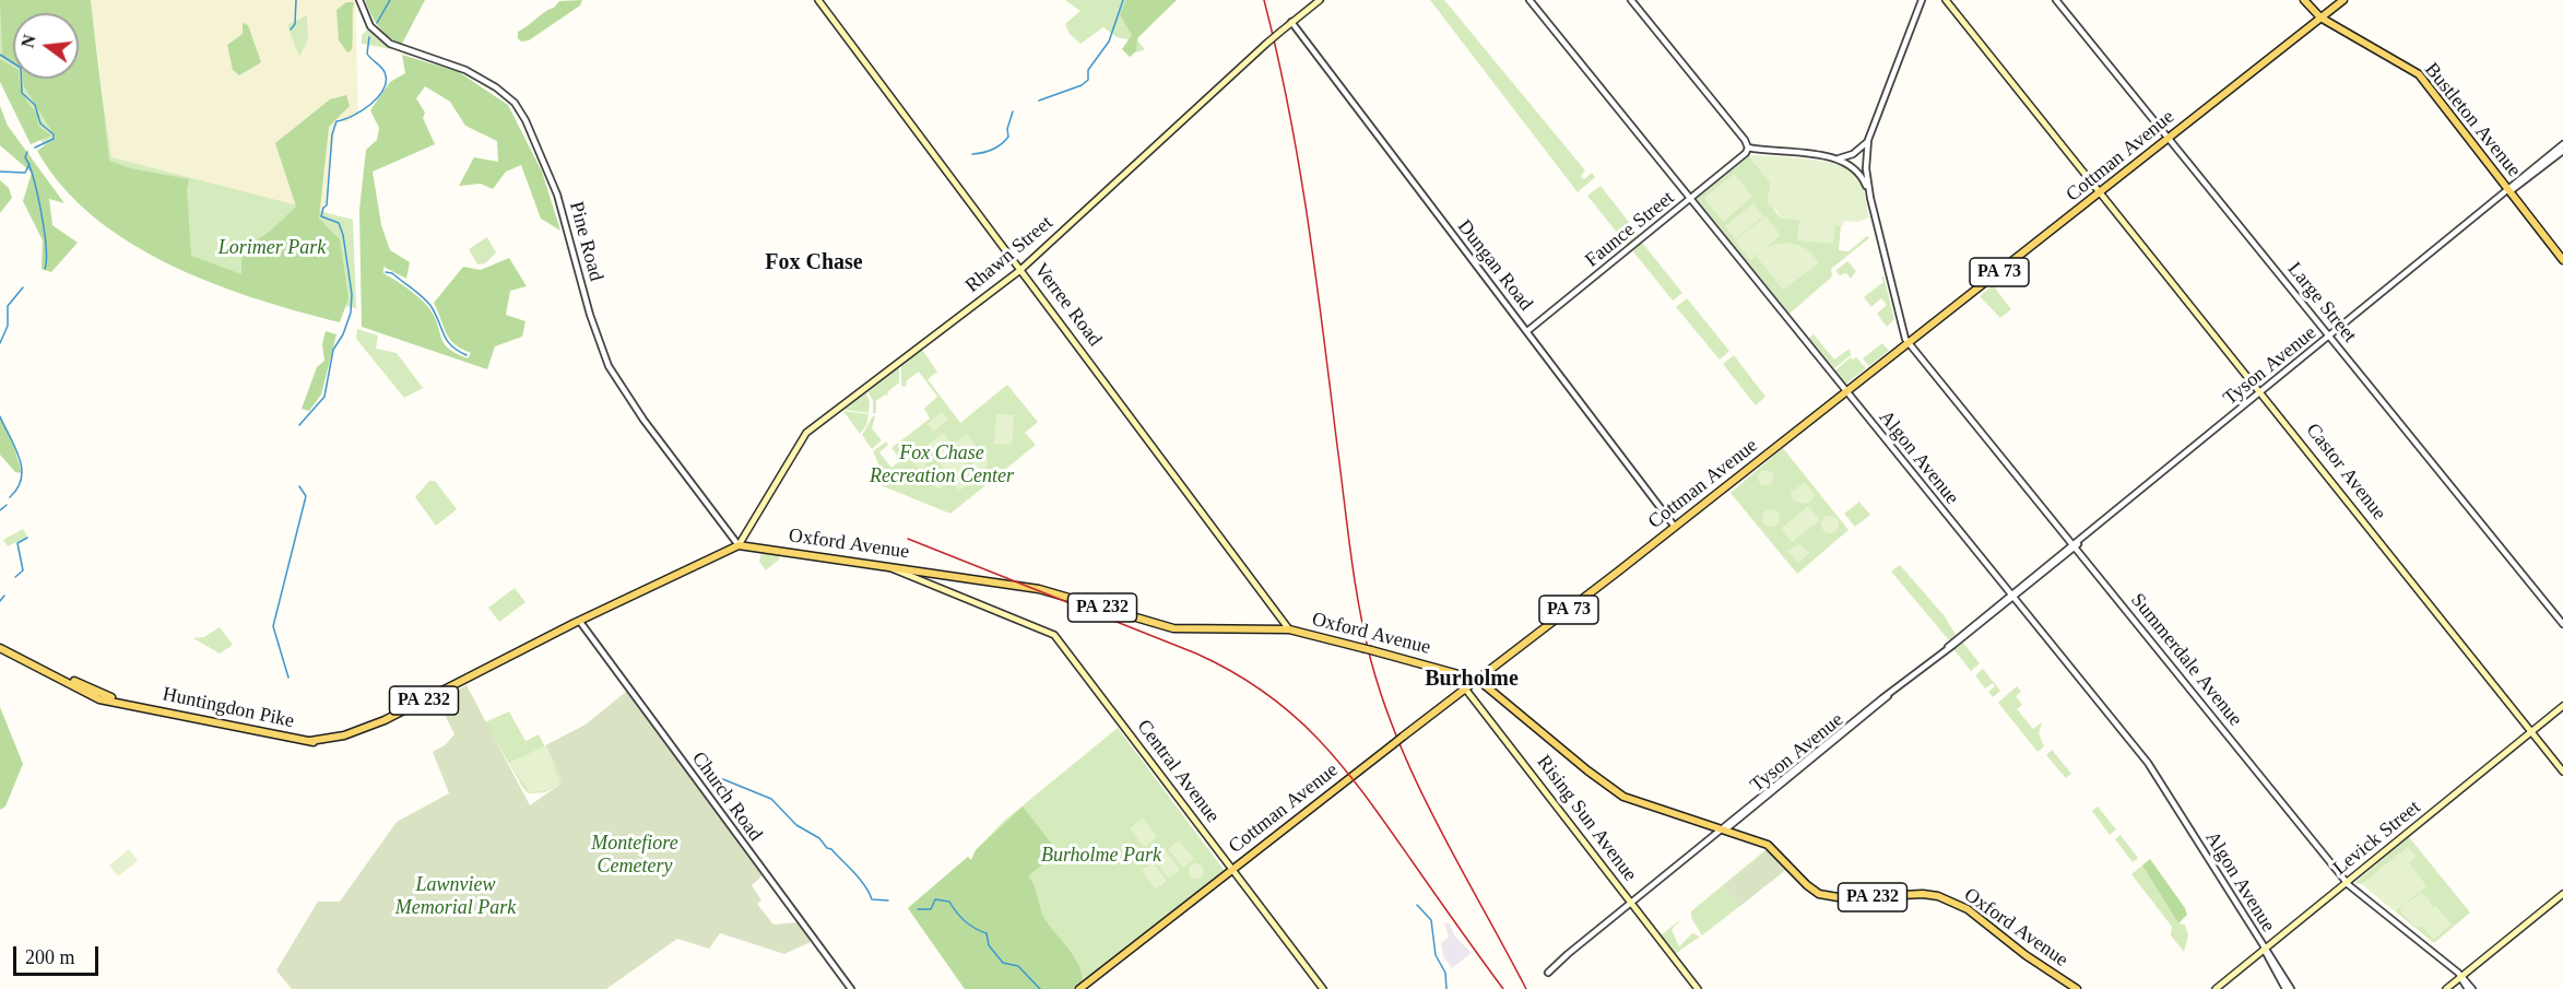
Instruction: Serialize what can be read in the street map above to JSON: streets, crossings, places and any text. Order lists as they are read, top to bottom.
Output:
{
  "streets": {
    "main road": [
      "Bustleton Avenue",
      "Cottman Avenue",
      "Rhawn Street",
      "PA 73",
      "Verree Road",
      "Castor Avenue",
      "Oxford Avenue",
      "PA 232",
      "Huntingdon Pike",
      "Central Avenue",
      "Rising Sun Avenue",
      "Levick Street"
    ],
    "street": [
      "Faunce Street",
      "Pine Road",
      "Dungan Road",
      "Large Street",
      "Tyson Avenue",
      "Algon Avenue",
      "Summerdale Avenue",
      "Church Road"
    ]
  },
  "crossings": [
    ["Bustleton Avenue", "Cottman Avenue"],
    ["Bustleton Avenue", "Tyson Avenue"],
    ["Cottman Avenue", "Dungan Road"],
    ["Cottman Avenue", "Large Street"],
    ["Cottman Avenue", "Algon Avenue"],
    ["Cottman Avenue", "Castor Avenue"],
    ["Cottman Avenue", "Oxford Avenue"],
    ["Cottman Avenue", "Summerdale Avenue"],
    ["Cottman Avenue", "Central Avenue"],
    ["Cottman Avenue", "Rising Sun Avenue"],
    ["Faunce Street", "Dungan Road"],
    ["Faunce Street", "Algon Avenue"],
    ["Pine Road", "Rhawn Street"],
    ["Pine Road", "Oxford Avenue"],
    ["Pine Road", "Huntingdon Pike"],
    ["Rhawn Street", "Dungan Road"],
    ["Rhawn Street", "Verree Road"],
    ["Rhawn Street", "Oxford Avenue"],
    ["Rhawn Street", "Huntingdon Pike"],
    ["Large Street", "Tyson Avenue"],
    ["Verree Road", "Oxford Avenue"],
    ["Tyson Avenue", "Algon Avenue"],
    ["Tyson Avenue", "Castor Avenue"],
    ["Tyson Avenue", "Oxford Avenue"],
    ["Tyson Avenue", "Summerdale Avenue"],
    ["Tyson Avenue", "Rising Sun Avenue"],
    ["Algon Avenue", "Levick Street"],
    ["Castor Avenue", "Levick Street"],
    ["Oxford Avenue", "Huntingdon Pike"],
    ["Oxford Avenue", "Rising Sun Avenue"],
    ["Summerdale Avenue", "Levick Street"],
    ["Huntingdon Pike", "Church Road"]
  ],
  "districts": ["Fox Chase", "Burholme"],
  "parks": [
    "Lorimer Park",
    "Fox Chase Recreation Center",
    "Montefiore Cemetery",
    "Burholme Park",
    "Lawnview Memorial Park"
  ],
  "scale_bar": "200 m",
  "north": "left"
}
